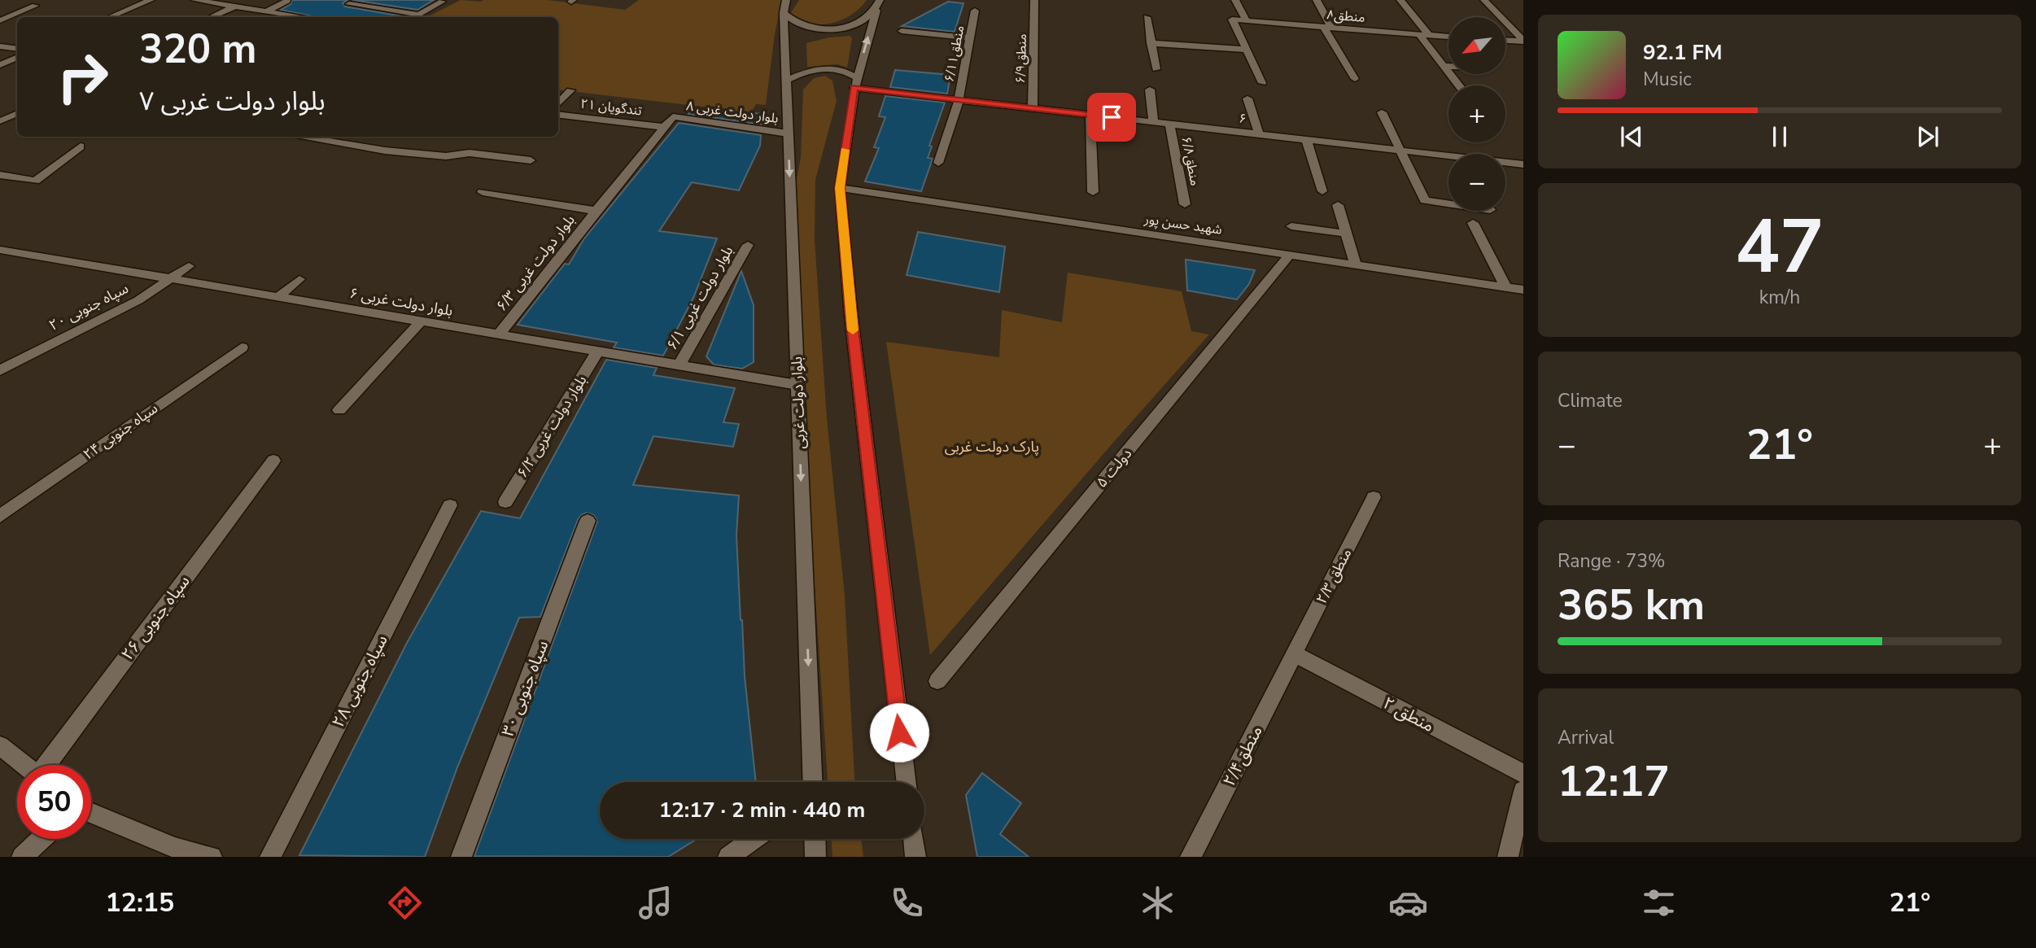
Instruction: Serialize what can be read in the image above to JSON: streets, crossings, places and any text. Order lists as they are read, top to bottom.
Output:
{
  "streets": {
    "street": [
      "منطق۸",
      "منطق۶/۱۱",
      "منطق۶/۹",
      "۲۱ تندگویان",
      "بلوار دولت غربی ۸",
      "۶",
      "منطق۶/۸",
      "شهید حسن پور",
      "بلوار دولت غربی ۶/۳",
      "بلوار دولت غربی ۶/۱",
      "بلوار دولت غربی ۶",
      "۲۰ سپاه جنوبی",
      "بلوار دولت غربی",
      "بلوار دولت غربی ۶/۲",
      "۲۴ سپاه جنوبی",
      "۵ دولت",
      "منطق ۲/۳",
      "۲۶ سپاه جنوبی",
      "۲۸ سپاه جنوبی",
      "۳۰ سپاه جنوبی",
      "منطق ۲",
      "منطق۲/۴"
    ]
  },
  "crossings": [
    ["منطق۶/۱۱", "۶"],
    ["منطق۶/۹", "۶"],
    ["۲۱ تندگویان", "بلوار دولت غربی ۶/۳"],
    ["بلوار دولت غربی ۸", "بلوار دولت غربی ۶/۳"],
    ["بلوار دولت غربی ۸", "بلوار دولت غربی"],
    ["۶", "منطق۶/۸"],
    ["۶", "بلوار دولت غربی"],
    ["شهید حسن پور", "۵ دولت"],
    ["بلوار دولت غربی ۶/۳", "بلوار دولت غربی ۶"],
    ["بلوار دولت غربی ۶/۱", "بلوار دولت غربی ۶"],
    ["بلوار دولت غربی ۶", "۲۰ سپاه جنوبی"],
    ["بلوار دولت غربی ۶", "بلوار دولت غربی"],
    ["بلوار دولت غربی ۶", "بلوار دولت غربی ۶/۲"],
    ["منطق ۲/۳", "منطق ۲"],
    ["منطق ۲/۳", "منطق۲/۴"],
    ["منطق ۲", "منطق۲/۴"]
  ],
  "parks": ["پارک دولت غربی"],
  "north": "bottom left",
  "page": {
    "map_buttons": ["+", "−"],
    "turn": ["320 m", "بلوار دولت غربی ۷"],
    "song": ["92.1 FM", "Music"],
    "tile": [
      ["47", "km/h"],
      "Climate",
      ["Range · 73%", "365 km"],
      ["Arrival", "12:17"]
    ],
    "heat": ["−", "21°", "+"],
    "limit": "50",
    "trip": "12:17 · 2 min · 440 m",
    "tabs": ["12:15", "21°"]
  }
}
